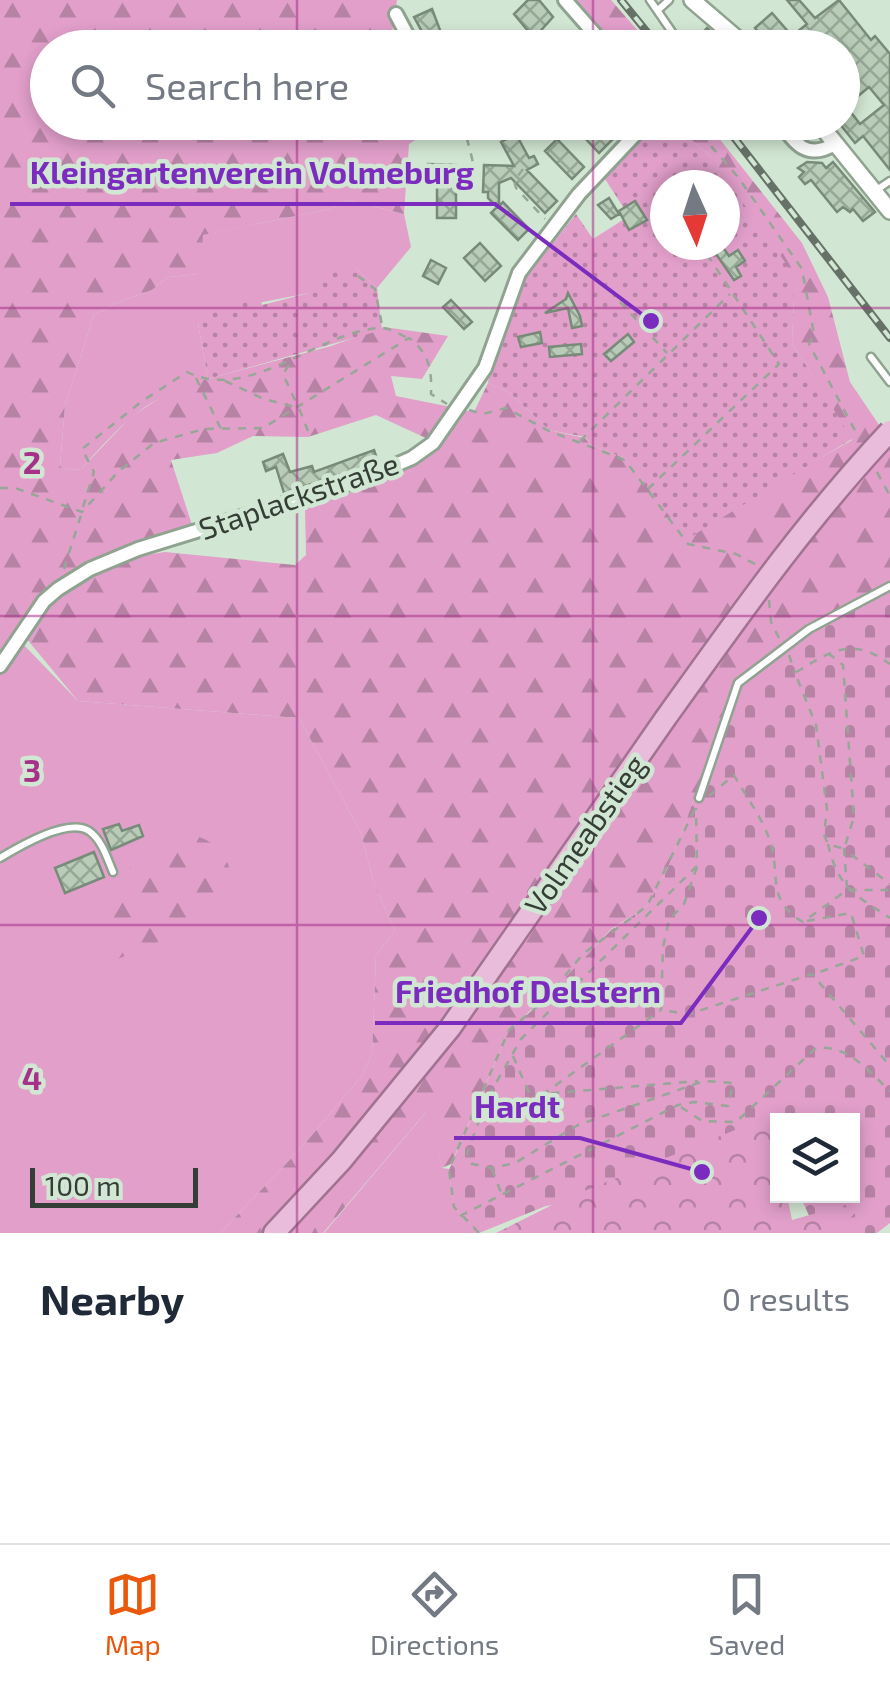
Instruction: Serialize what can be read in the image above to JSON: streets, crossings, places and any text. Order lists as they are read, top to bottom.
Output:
{
  "streets": {
    "main road": ["Volmeabstieg"],
    "street": ["Staplackstraße"]
  },
  "places": ["Kleingartenverein Volmeburg", "Friedhof Delstern", "Hardt"],
  "scale_bar": "100 m",
  "north": "bottom",
  "page": {
    "search": "Search here",
    "scale": "100 m",
    "heading": ["Nearby", "0 results"],
    "nav": ["Map", "Directions", "Saved"]
  },
  "grid": {
    "rows": ["2", "3", "4"]
  }
}
